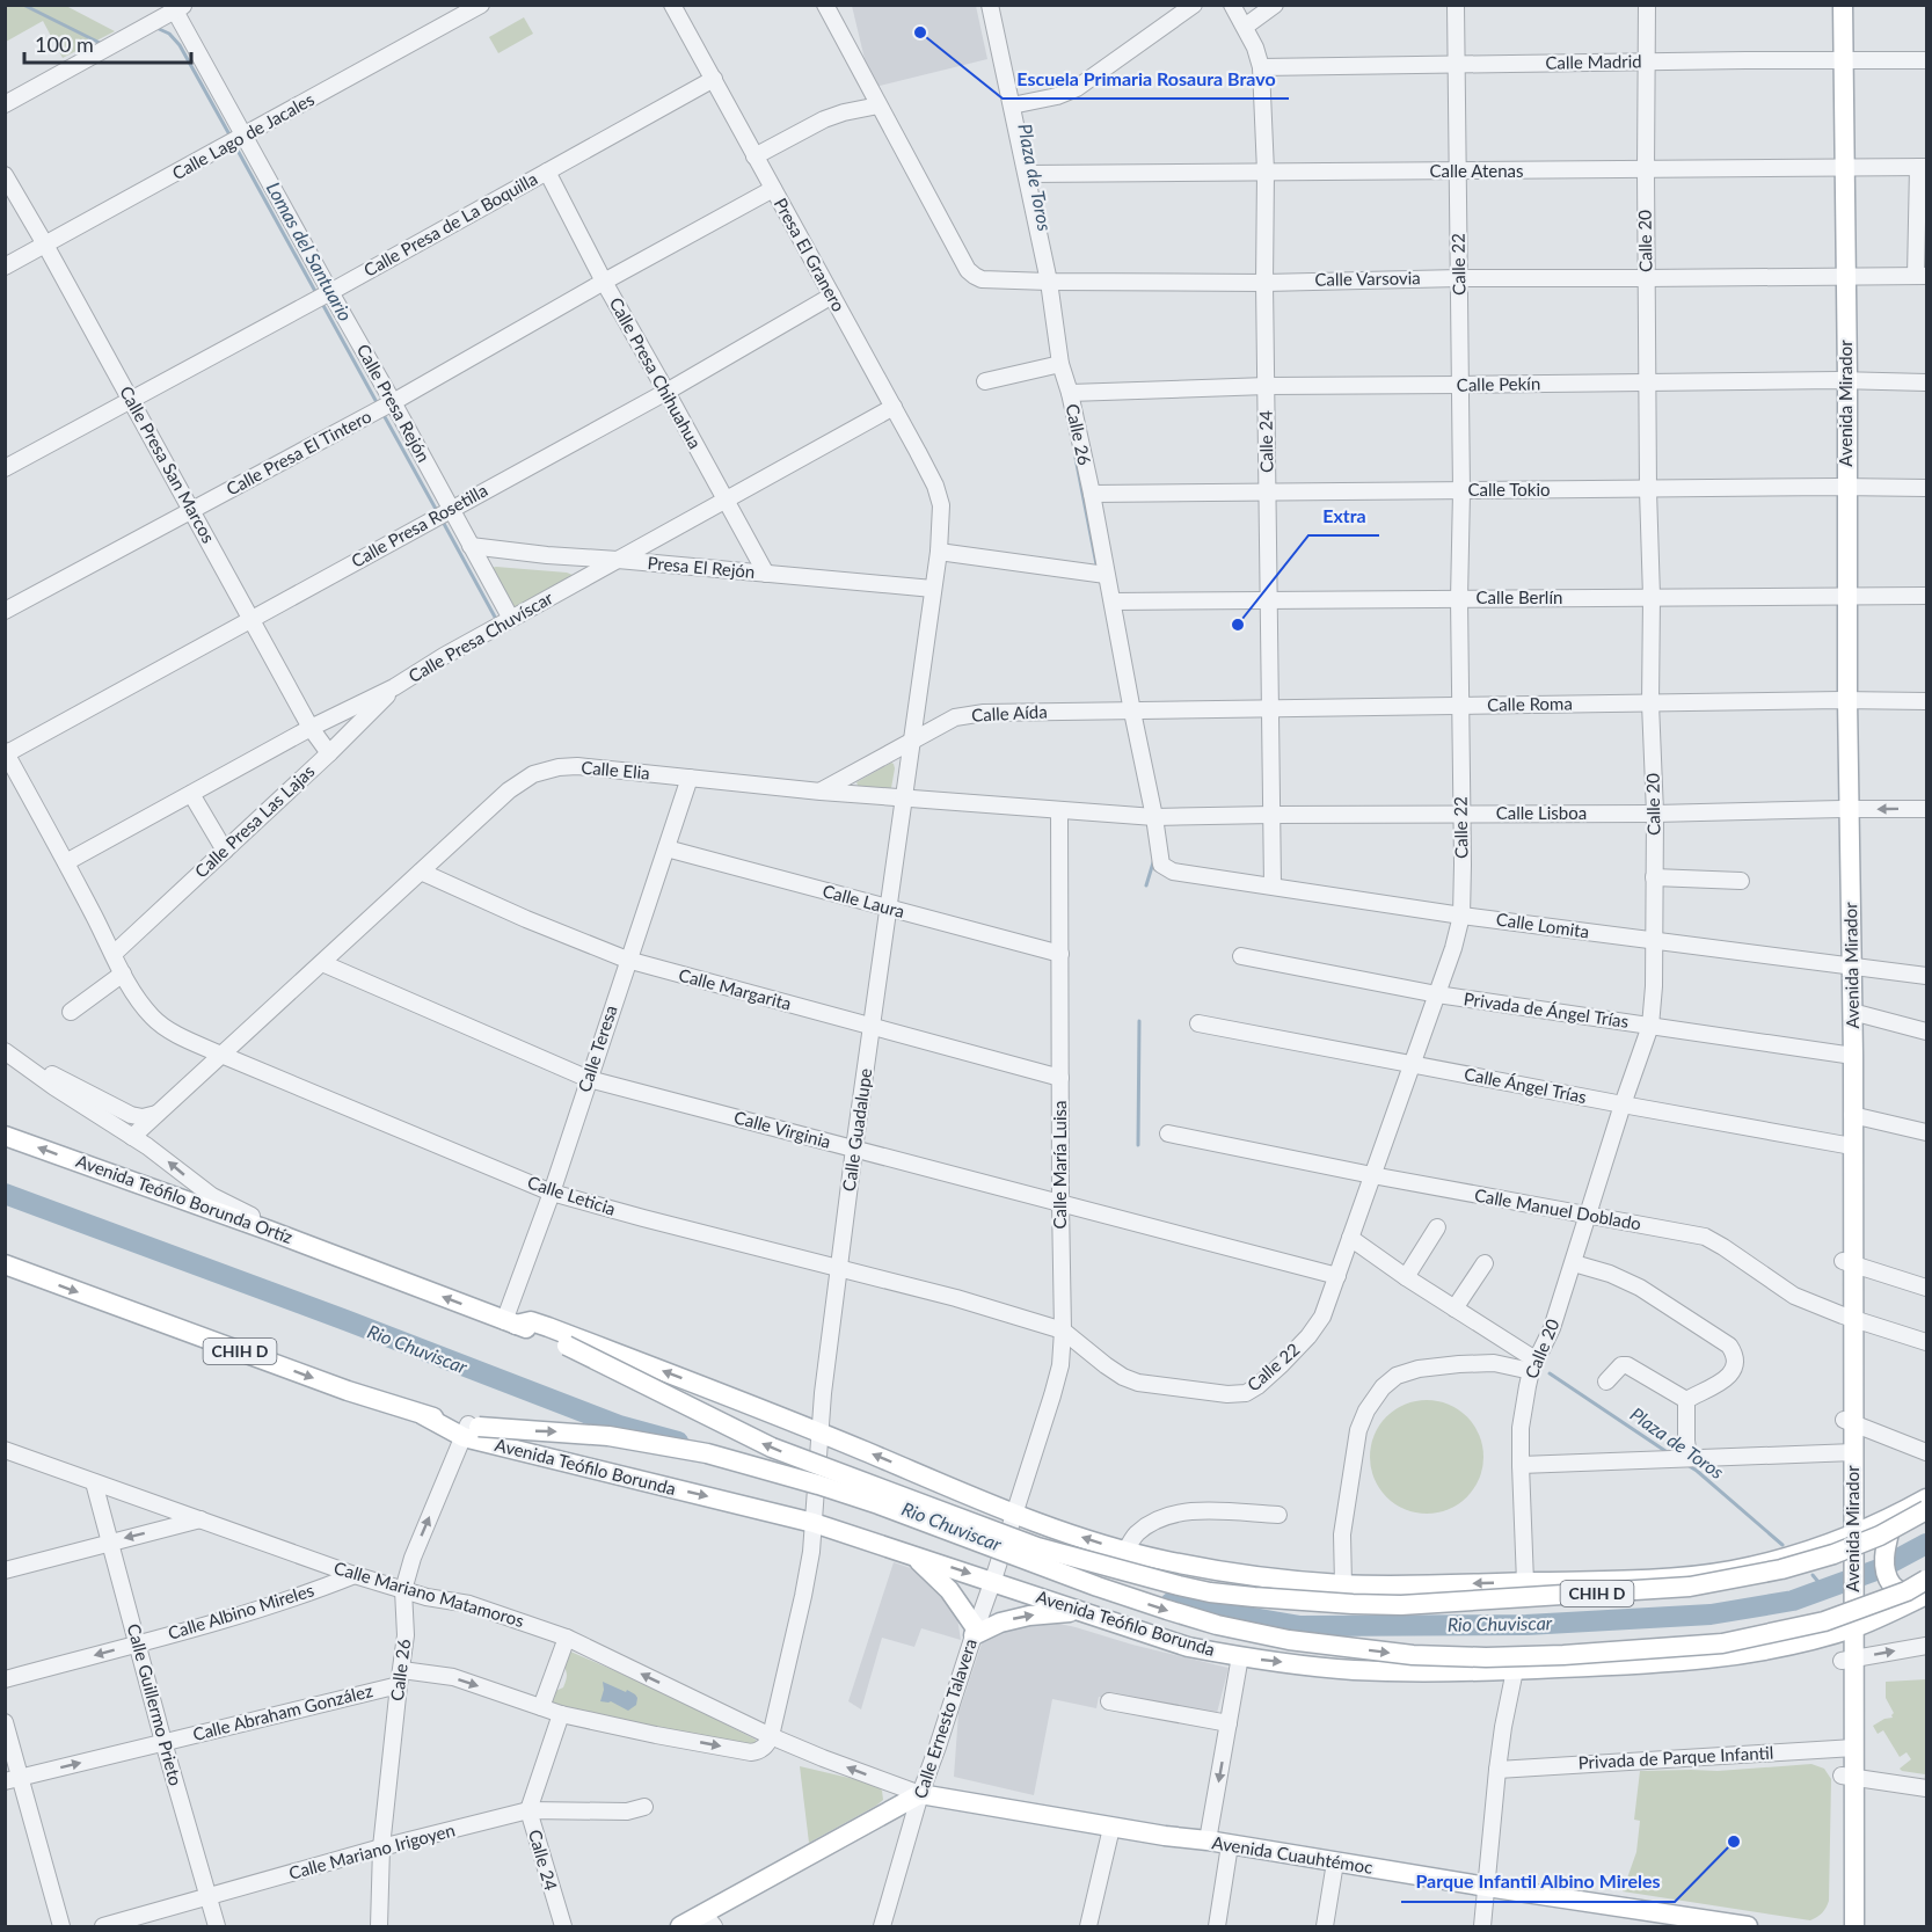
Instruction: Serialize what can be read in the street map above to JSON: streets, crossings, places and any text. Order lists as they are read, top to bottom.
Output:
{
  "streets": {
    "main road": [
      "Avenida Mirador",
      "Avenida Teófilo Borunda Ortíz",
      "CHIH D",
      "Avenida Teófilo Borunda",
      "Avenida Cuauhtémoc"
    ],
    "street": [
      "Calle Madrid",
      "Calle Lago de Jacales",
      "Calle Atenas",
      "Calle Presa de La Boquilla",
      "Calle 20",
      "Presa El Granero",
      "Calle 22",
      "Calle Varsovia",
      "Calle Presa Chihuahua",
      "Calle Pekín",
      "Calle Presa Rejón",
      "Calle 26",
      "Calle 24",
      "Calle Presa El Tintero",
      "Calle Presa San Marcos",
      "Calle Tokio",
      "Calle Presa Rosetilla",
      "Presa El Rejón",
      "Calle Berlín",
      "Calle Presa Chuvíscar",
      "Calle Roma",
      "Calle Aída",
      "Calle Elia",
      "Calle Lisboa",
      "Calle Presa Las Lajas",
      "Calle Laura",
      "Calle Lomita",
      "Calle Margarita",
      "Privada de Ángel Trías",
      "Calle Teresa",
      "Calle Ángel Trías",
      "Calle Virginia",
      "Calle Guadalupe",
      "Calle María Luisa",
      "Calle Leticia",
      "Calle Manuel Doblado",
      "Calle Mariano Matamoros",
      "Calle Albino Mireles",
      "Calle Guillermo Prieto",
      "Calle Abraham González",
      "Calle Ernesto Talavera",
      "Privada de Parque Infantil",
      "Calle Mariano Irigoyen"
    ]
  },
  "crossings": [
    ["Calle Madrid", "Calle 20"],
    ["Calle Madrid", "Calle 22"],
    ["Calle Madrid", "Avenida Mirador"],
    ["Calle Madrid", "Calle 24"],
    ["Calle Lago de Jacales", "Calle Presa Rejón"],
    ["Calle Lago de Jacales", "Calle Presa San Marcos"],
    ["Calle Atenas", "Calle 20"],
    ["Calle Atenas", "Calle 22"],
    ["Calle Atenas", "Avenida Mirador"],
    ["Calle Atenas", "Calle 26"],
    ["Calle Atenas", "Calle 24"],
    ["Calle Presa de La Boquilla", "Presa El Granero"],
    ["Calle Presa de La Boquilla", "Calle Presa Chihuahua"],
    ["Calle Presa de La Boquilla", "Calle Presa Rejón"],
    ["Calle Presa de La Boquilla", "Calle Presa San Marcos"],
    ["Calle 20", "Calle Varsovia"],
    ["Calle 20", "Calle Pekín"],
    ["Calle 20", "Calle Tokio"],
    ["Calle 20", "Calle Berlín"],
    ["Calle 20", "Calle Roma"],
    ["Calle 20", "Calle Lisboa"],
    ["Calle 20", "Calle Lomita"],
    ["Calle 20", "Privada de Ángel Trías"],
    ["Calle 20", "Calle Ángel Trías"],
    ["Calle 20", "Calle Manuel Doblado"],
    ["Presa El Granero", "Calle Presa El Tintero"],
    ["Presa El Granero", "Calle Presa Rosetilla"],
    ["Presa El Granero", "Calle Presa Chuvíscar"],
    ["Presa El Granero", "Calle Guadalupe"],
    ["Calle 22", "Calle Varsovia"],
    ["Calle 22", "Calle Pekín"],
    ["Calle 22", "Calle Tokio"],
    ["Calle 22", "Calle Berlín"],
    ["Calle 22", "Calle Roma"],
    ["Calle 22", "Calle Lisboa"],
    ["Calle 22", "Calle Lomita"],
    ["Calle 22", "Privada de Ángel Trías"],
    ["Calle 22", "Calle Ángel Trías"],
    ["Calle 22", "Calle Virginia"],
    ["Calle 22", "Calle María Luisa"],
    ["Calle 22", "Calle Leticia"],
    ["Calle 22", "Calle Manuel Doblado"],
    ["Calle Varsovia", "Avenida Mirador"],
    ["Calle Varsovia", "Calle 26"],
    ["Calle Varsovia", "Calle 24"],
    ["Calle Presa Chihuahua", "Calle Presa El Tintero"],
    ["Calle Presa Chihuahua", "Calle Presa Rosetilla"],
    ["Calle Presa Chihuahua", "Presa El Rejón"],
    ["Calle Presa Chihuahua", "Calle Presa Chuvíscar"],
    ["Calle Pekín", "Avenida Mirador"],
    ["Calle Pekín", "Calle 26"],
    ["Calle Pekín", "Calle 24"],
    ["Calle Presa Rejón", "Calle Presa El Tintero"],
    ["Calle Presa Rejón", "Calle Presa Rosetilla"],
    ["Calle Presa Rejón", "Presa El Rejón"],
    ["Calle Presa Rejón", "Calle Presa Chuvíscar"],
    ["Avenida Mirador", "Calle Tokio"],
    ["Avenida Mirador", "Calle Berlín"],
    ["Avenida Mirador", "Calle Roma"],
    ["Avenida Mirador", "Calle Lisboa"],
    ["Avenida Mirador", "Calle Lomita"],
    ["Avenida Mirador", "Privada de Ángel Trías"],
    ["Avenida Mirador", "Calle Ángel Trías"],
    ["Avenida Mirador", "Calle Manuel Doblado"],
    ["Avenida Mirador", "Avenida Teófilo Borunda"],
    ["Avenida Mirador", "Privada de Parque Infantil"],
    ["Calle 26", "Calle Tokio"],
    ["Calle 26", "Calle Berlín"],
    ["Calle 26", "Calle Roma"],
    ["Calle 26", "Calle Aída"],
    ["Calle 26", "Calle Elia"],
    ["Calle 26", "Calle Lisboa"],
    ["Calle 26", "Calle Lomita"],
    ["Calle 26", "CHIH D"],
    ["Calle 26", "Avenida Teófilo Borunda"],
    ["Calle 26", "Calle Mariano Matamoros"],
    ["Calle 26", "Calle Abraham González"],
    ["Calle 26", "Calle Mariano Irigoyen"],
    ["Calle 24", "Calle Tokio"],
    ["Calle 24", "Calle Berlín"],
    ["Calle 24", "Calle Roma"],
    ["Calle 24", "Calle Lisboa"],
    ["Calle 24", "Calle Lomita"],
    ["Calle 24", "Calle Abraham González"],
    ["Calle 24", "Calle Mariano Irigoyen"],
    ["Calle Presa El Tintero", "Calle Presa San Marcos"],
    ["Calle Presa San Marcos", "Calle Presa Rosetilla"],
    ["Calle Presa San Marcos", "Calle Presa Chuvíscar"],
    ["Calle Presa San Marcos", "Calle Presa Las Lajas"],
    ["Calle Presa Rosetilla", "Calle Leticia"],
    ["Presa El Rejón", "Calle Presa Chuvíscar"],
    ["Presa El Rejón", "Calle Guadalupe"],
    ["Calle Presa Chuvíscar", "Calle Presa Las Lajas"],
    ["Calle Presa Chuvíscar", "Calle Leticia"],
    ["Calle Roma", "Calle Aída"],
    ["Calle Aída", "Calle Elia"],
    ["Calle Aída", "Calle Guadalupe"],
    ["Calle Elia", "Calle Lisboa"],
    ["Calle Elia", "Calle Margarita"],
    ["Calle Elia", "Calle Teresa"],
    ["Calle Elia", "Calle Virginia"],
    ["Calle Elia", "Calle Guadalupe"],
    ["Calle Elia", "Calle María Luisa"],
    ["Calle Elia", "Calle Leticia"],
    ["Calle Presa Las Lajas", "Calle Leticia"],
    ["Calle Laura", "Calle Teresa"],
    ["Calle Laura", "Calle Guadalupe"],
    ["Calle Laura", "Calle María Luisa"],
    ["Calle Margarita", "Calle Teresa"],
    ["Calle Margarita", "Calle Guadalupe"],
    ["Calle Margarita", "Calle María Luisa"],
    ["Calle Teresa", "Calle Virginia"],
    ["Calle Teresa", "Calle Leticia"],
    ["Calle Teresa", "CHIH D"],
    ["Calle Virginia", "Calle Guadalupe"],
    ["Calle Virginia", "Calle María Luisa"],
    ["Calle Guadalupe", "Calle Leticia"],
    ["Calle Guadalupe", "Avenida Teófilo Borunda"],
    ["Calle Guadalupe", "Calle Mariano Matamoros"],
    ["Calle Guadalupe", "Calle Abraham González"],
    ["Calle María Luisa", "Calle Leticia"],
    ["Calle María Luisa", "Calle Ernesto Talavera"],
    ["Avenida Teófilo Borunda Ortíz", "CHIH D"],
    ["CHIH D", "Avenida Teófilo Borunda"],
    ["Avenida Teófilo Borunda", "Calle Ernesto Talavera"],
    ["Calle Mariano Matamoros", "Calle Albino Mireles"],
    ["Calle Mariano Matamoros", "Calle Guillermo Prieto"],
    ["Calle Mariano Matamoros", "Calle Ernesto Talavera"],
    ["Calle Mariano Matamoros", "Avenida Cuauhtémoc"],
    ["Calle Albino Mireles", "Calle Guillermo Prieto"],
    ["Calle Guillermo Prieto", "Calle Abraham González"],
    ["Calle Guillermo Prieto", "Calle Mariano Irigoyen"],
    ["Calle Ernesto Talavera", "Avenida Cuauhtémoc"]
  ],
  "one_way": ["Calle Mariano Matamoros", "Calle Abraham González"],
  "water": ["Plaza de Toros", "Lomas del Santuario", "Rio Chuviscar"],
  "places": ["Escuela Primaria Rosaura Bravo", "Extra", "Parque Infantil Albino Mireles"],
  "scale_bar": "100 m"
}
